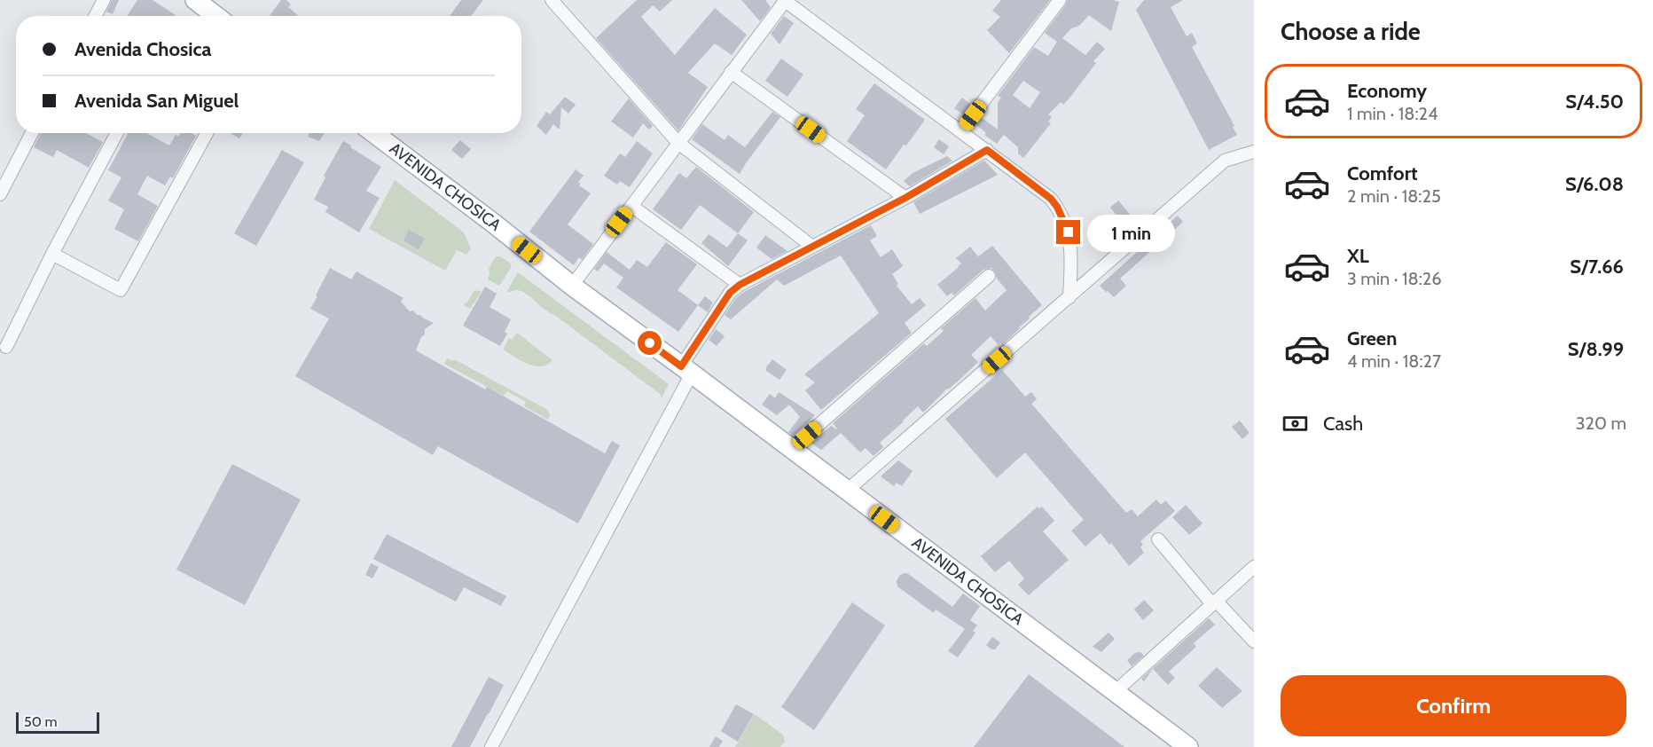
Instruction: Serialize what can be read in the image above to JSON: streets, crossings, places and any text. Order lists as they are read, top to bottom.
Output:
{
  "streets": {
    "main road": ["AVENIDA CHOSICA"]
  },
  "scale_bar": "50 m",
  "page": {
    "heading": "Choose a ride",
    "banner": ["Avenida Chosica", "Avenida San Miguel"],
    "list": [
      {
        "name": "Economy",
        "note": "1 min · 18:24",
        "value": "S/4.50"
      },
      {
        "name": "Comfort",
        "note": "2 min · 18:25",
        "value": "S/6.08"
      },
      {
        "name": "XL",
        "note": "3 min · 18:26",
        "value": "S/7.66"
      },
      {
        "name": "Green",
        "note": "4 min · 18:27",
        "value": "S/8.99"
      }
    ],
    "bubble": "1 min",
    "pay": ["Cash", "320 m"],
    "buttons": "Confirm",
    "scale": "50 m"
  }
}
